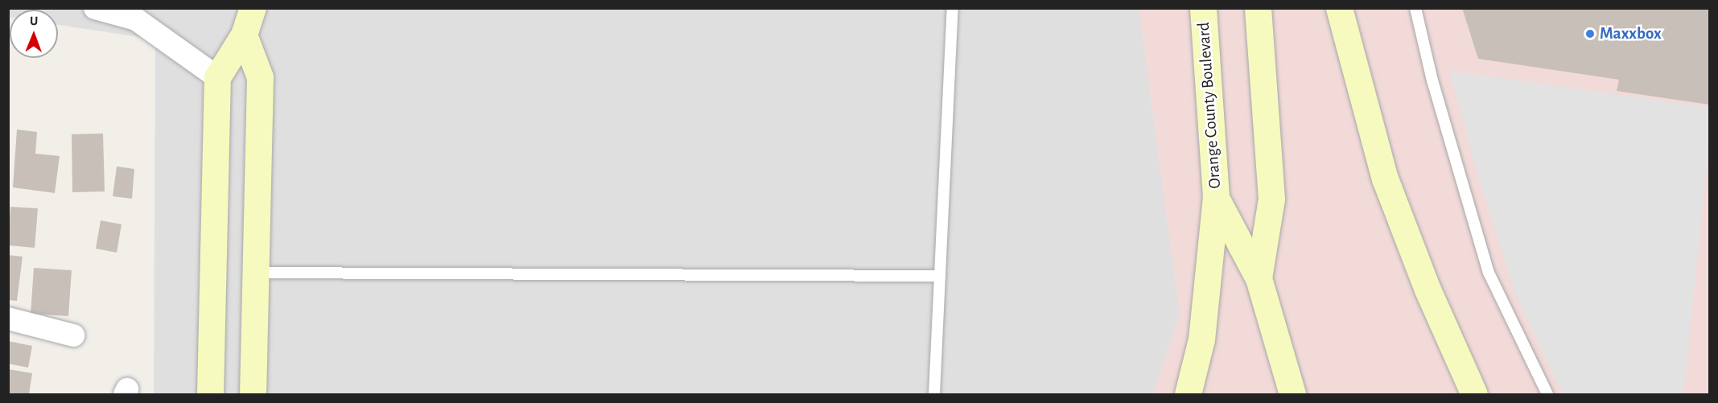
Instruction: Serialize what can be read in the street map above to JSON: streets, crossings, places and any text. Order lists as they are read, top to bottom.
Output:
{
  "streets": {
    "main road": ["Orange County Boulevard"]
  },
  "places": ["Maxxbox"],
  "north": "top"
}
